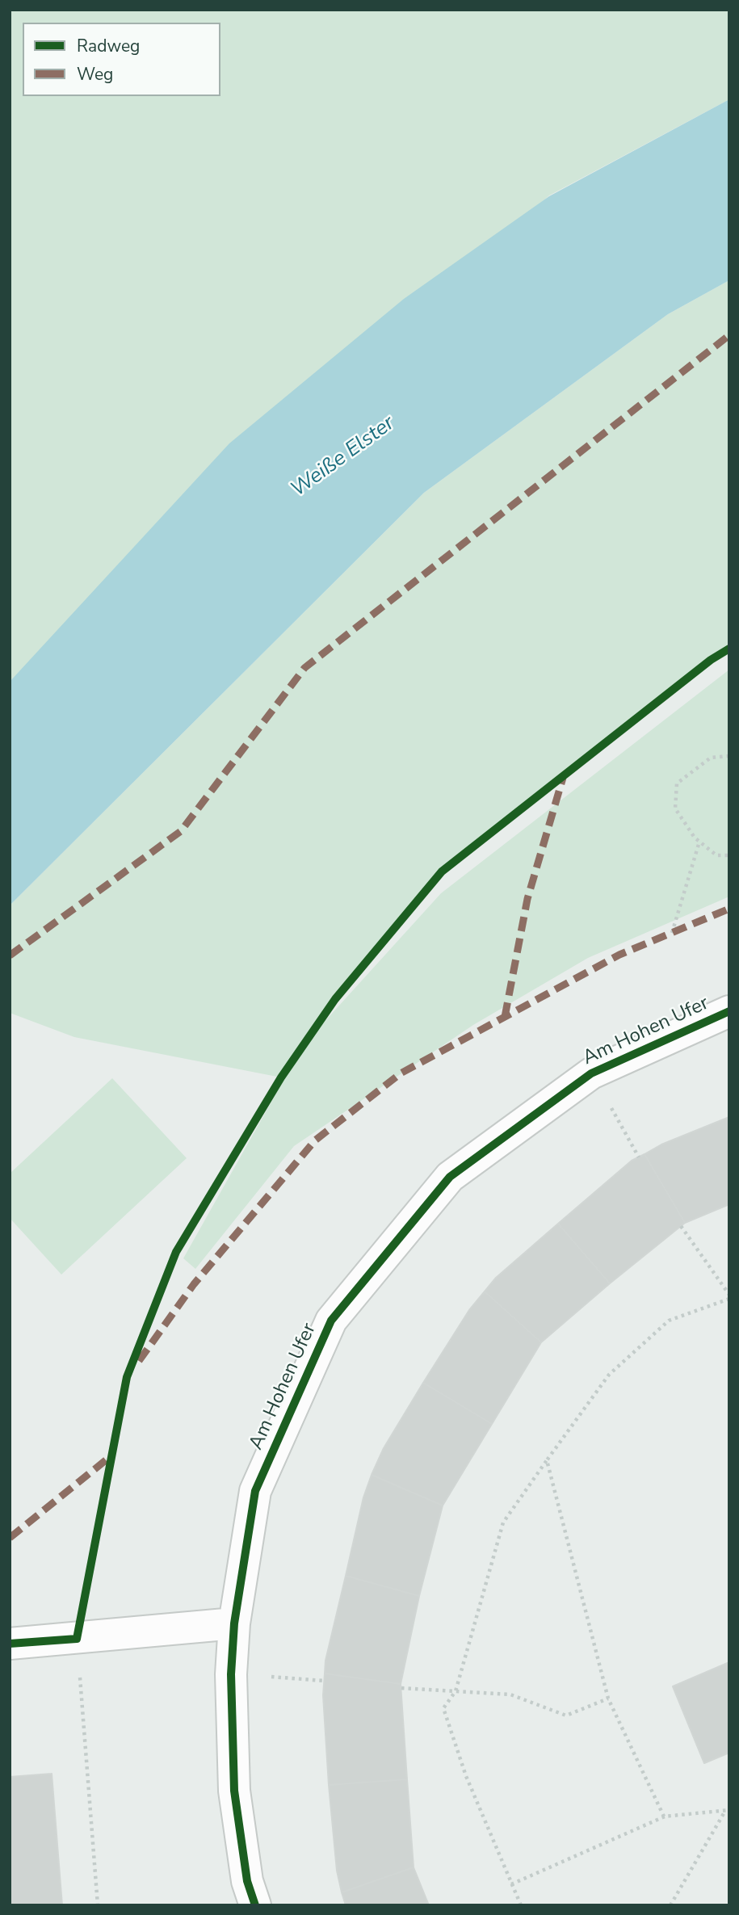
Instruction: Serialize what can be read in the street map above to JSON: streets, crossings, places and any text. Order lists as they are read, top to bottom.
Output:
{
  "streets": {
    "street": ["Am Hohen Ufer"]
  },
  "water": ["Weiße Elster"],
  "legend": ["Radweg", "Weg"]
}
